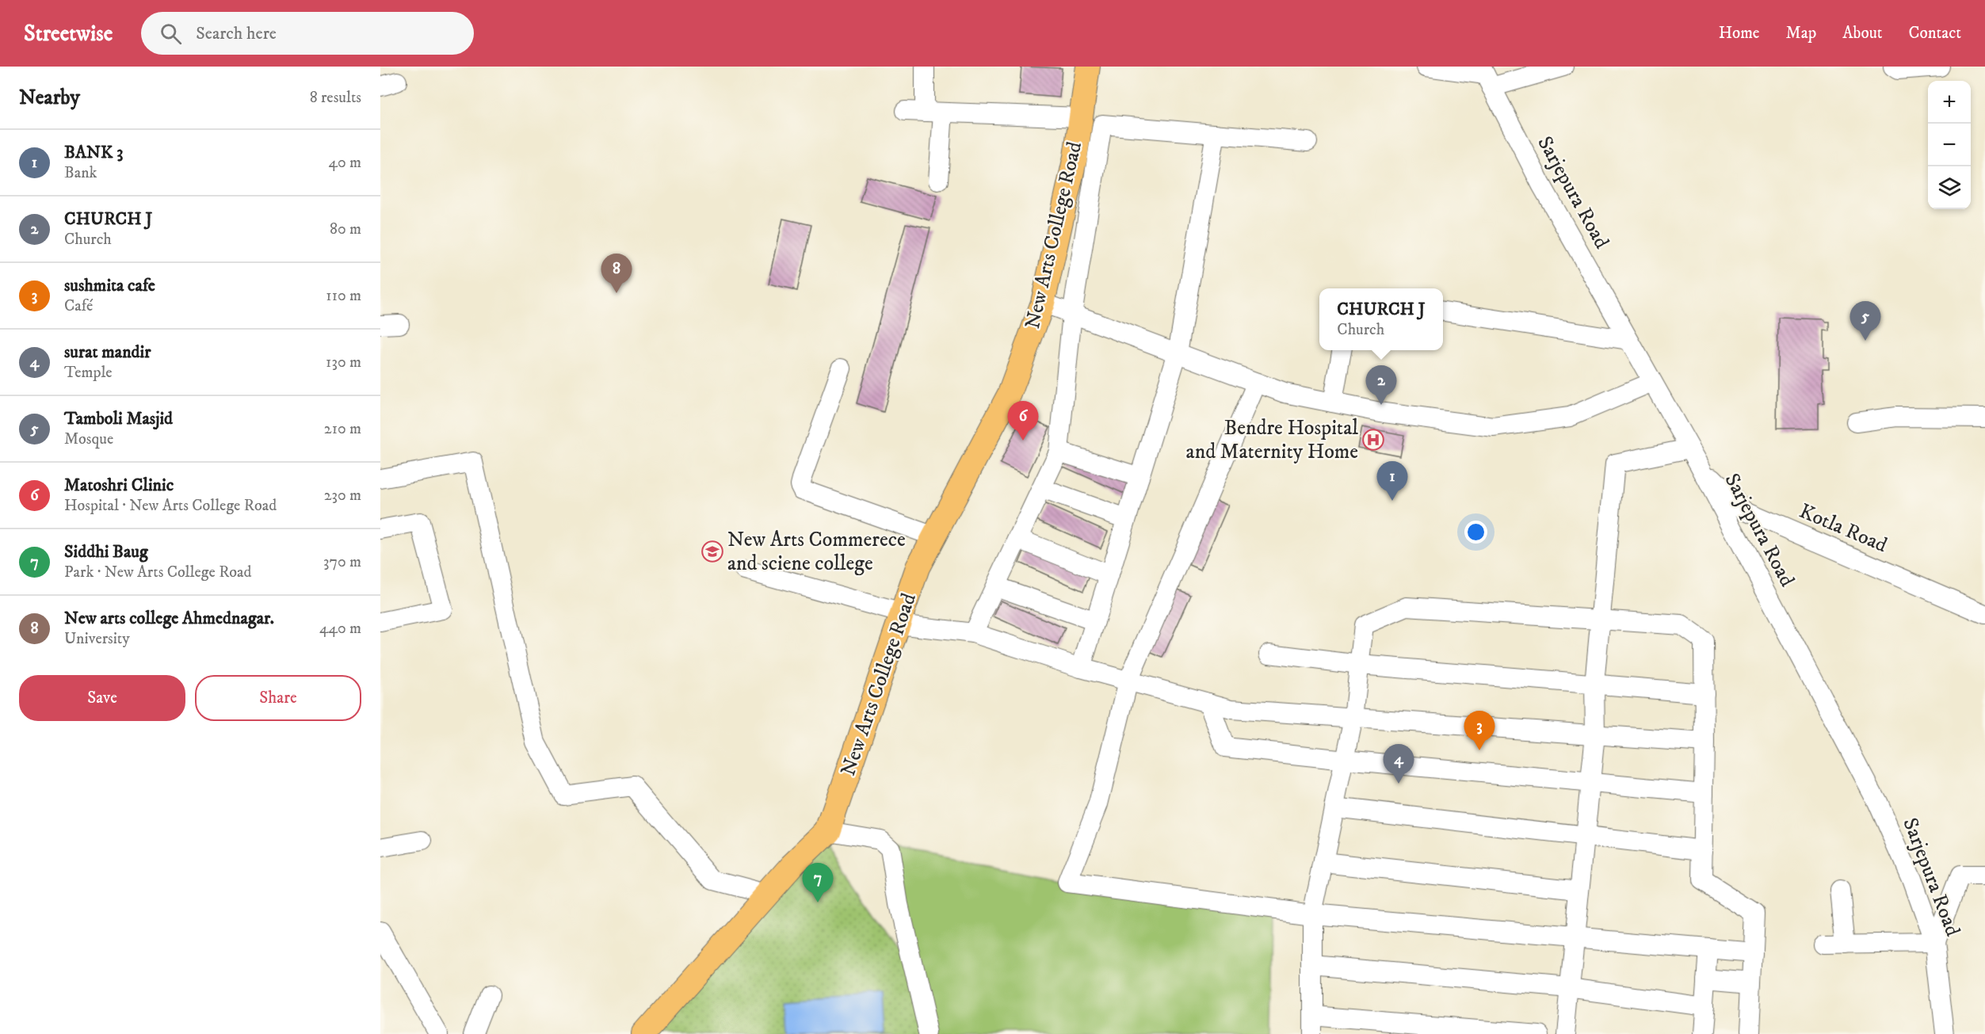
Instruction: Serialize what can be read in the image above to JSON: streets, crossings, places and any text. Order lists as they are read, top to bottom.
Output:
{
  "streets": {
    "main road": ["New Arts College Road"],
    "street": ["Sarjepura Road", "Kotla Road"]
  },
  "crossings": [
    ["Sarjepura Road", "Kotla Road"]
  ],
  "places": {
    "hospital": ["Bendre Hospital and Maternity Home"],
    "school or university": ["New Arts Commerece and sciene college"]
  },
  "page": {
    "header": "Streetwise",
    "search": "Search here",
    "nav": [
      "Home",
      "Map",
      "About",
      "Contact"
    ],
    "heading": ["Nearby", "8 results"],
    "map_buttons": ["+", "−"],
    "list": [
      {
        "mark": "1",
        "name": "BANK 3",
        "note": "Bank",
        "value": "40 m"
      },
      {
        "mark": "2",
        "name": "CHURCH J",
        "note": "Church",
        "value": "80 m"
      },
      {
        "mark": "3",
        "name": "sushmita cafe",
        "note": "Café",
        "value": "110 m"
      },
      {
        "mark": "4",
        "name": "surat mandir",
        "note": "Temple",
        "value": "130 m"
      },
      {
        "mark": "5",
        "name": "Tamboli Masjid",
        "note": "Mosque",
        "value": "210 m"
      },
      {
        "mark": "6",
        "name": "Matoshri Clinic",
        "note": "Hospital · New Arts College Road",
        "value": "230 m"
      },
      {
        "mark": "7",
        "name": "Siddhi Baug",
        "note": "Park · New Arts College Road",
        "value": "370 m"
      },
      {
        "mark": "8",
        "name": "New arts college Ahmednagar.",
        "note": "University",
        "value": "440 m"
      }
    ],
    "pins": [
      "8",
      "5",
      "2",
      "6",
      "1",
      "3",
      "4",
      "7"
    ],
    "popup": ["CHURCH J", "Church"],
    "buttons": ["Save", "Share"]
  }
}
